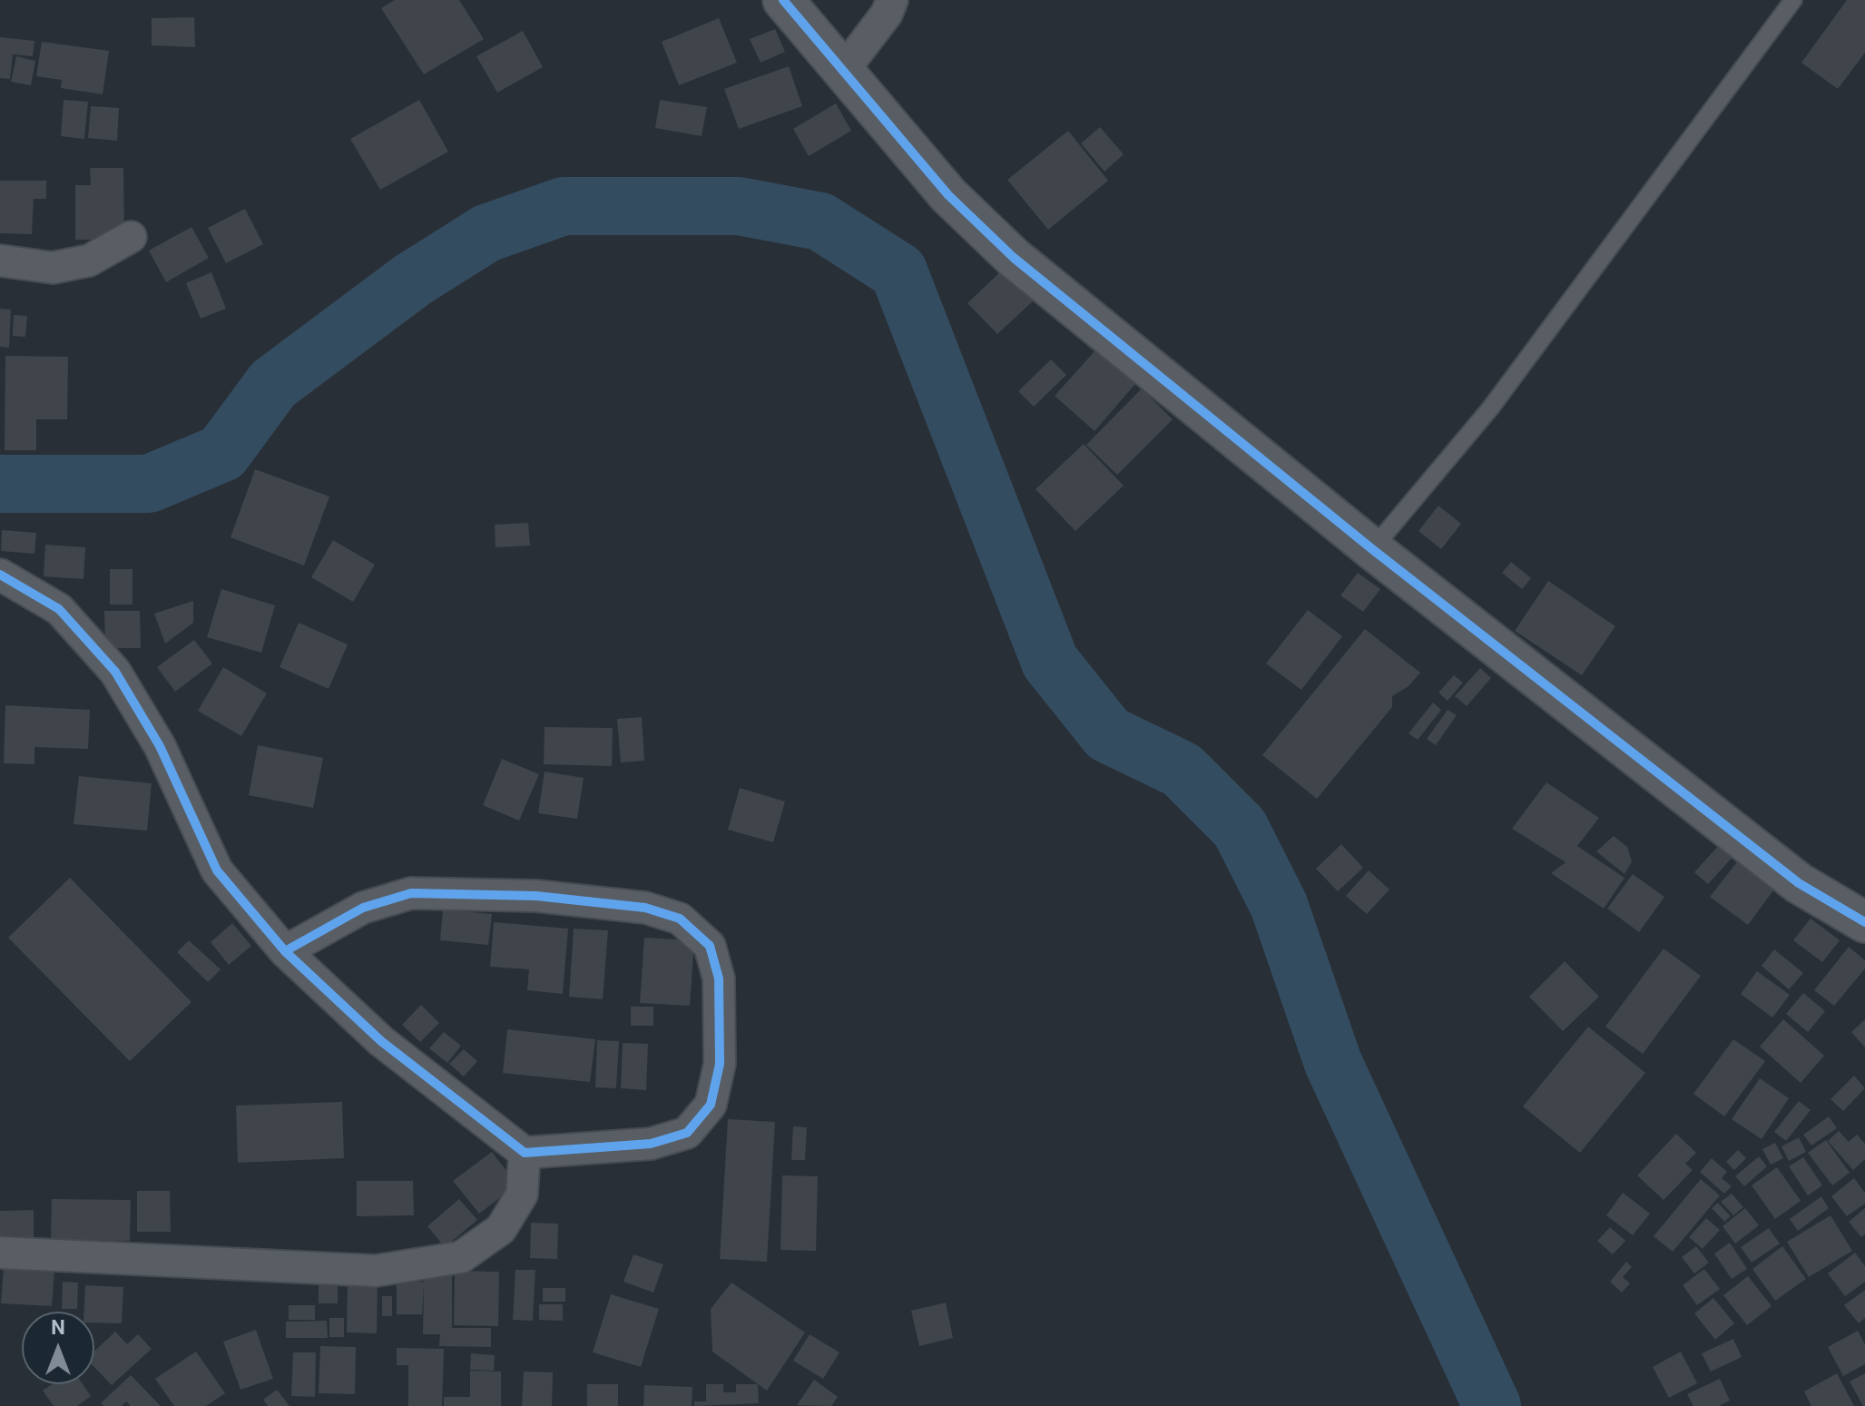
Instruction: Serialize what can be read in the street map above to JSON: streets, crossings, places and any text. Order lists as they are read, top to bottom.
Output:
{
  "north": "top"
}
